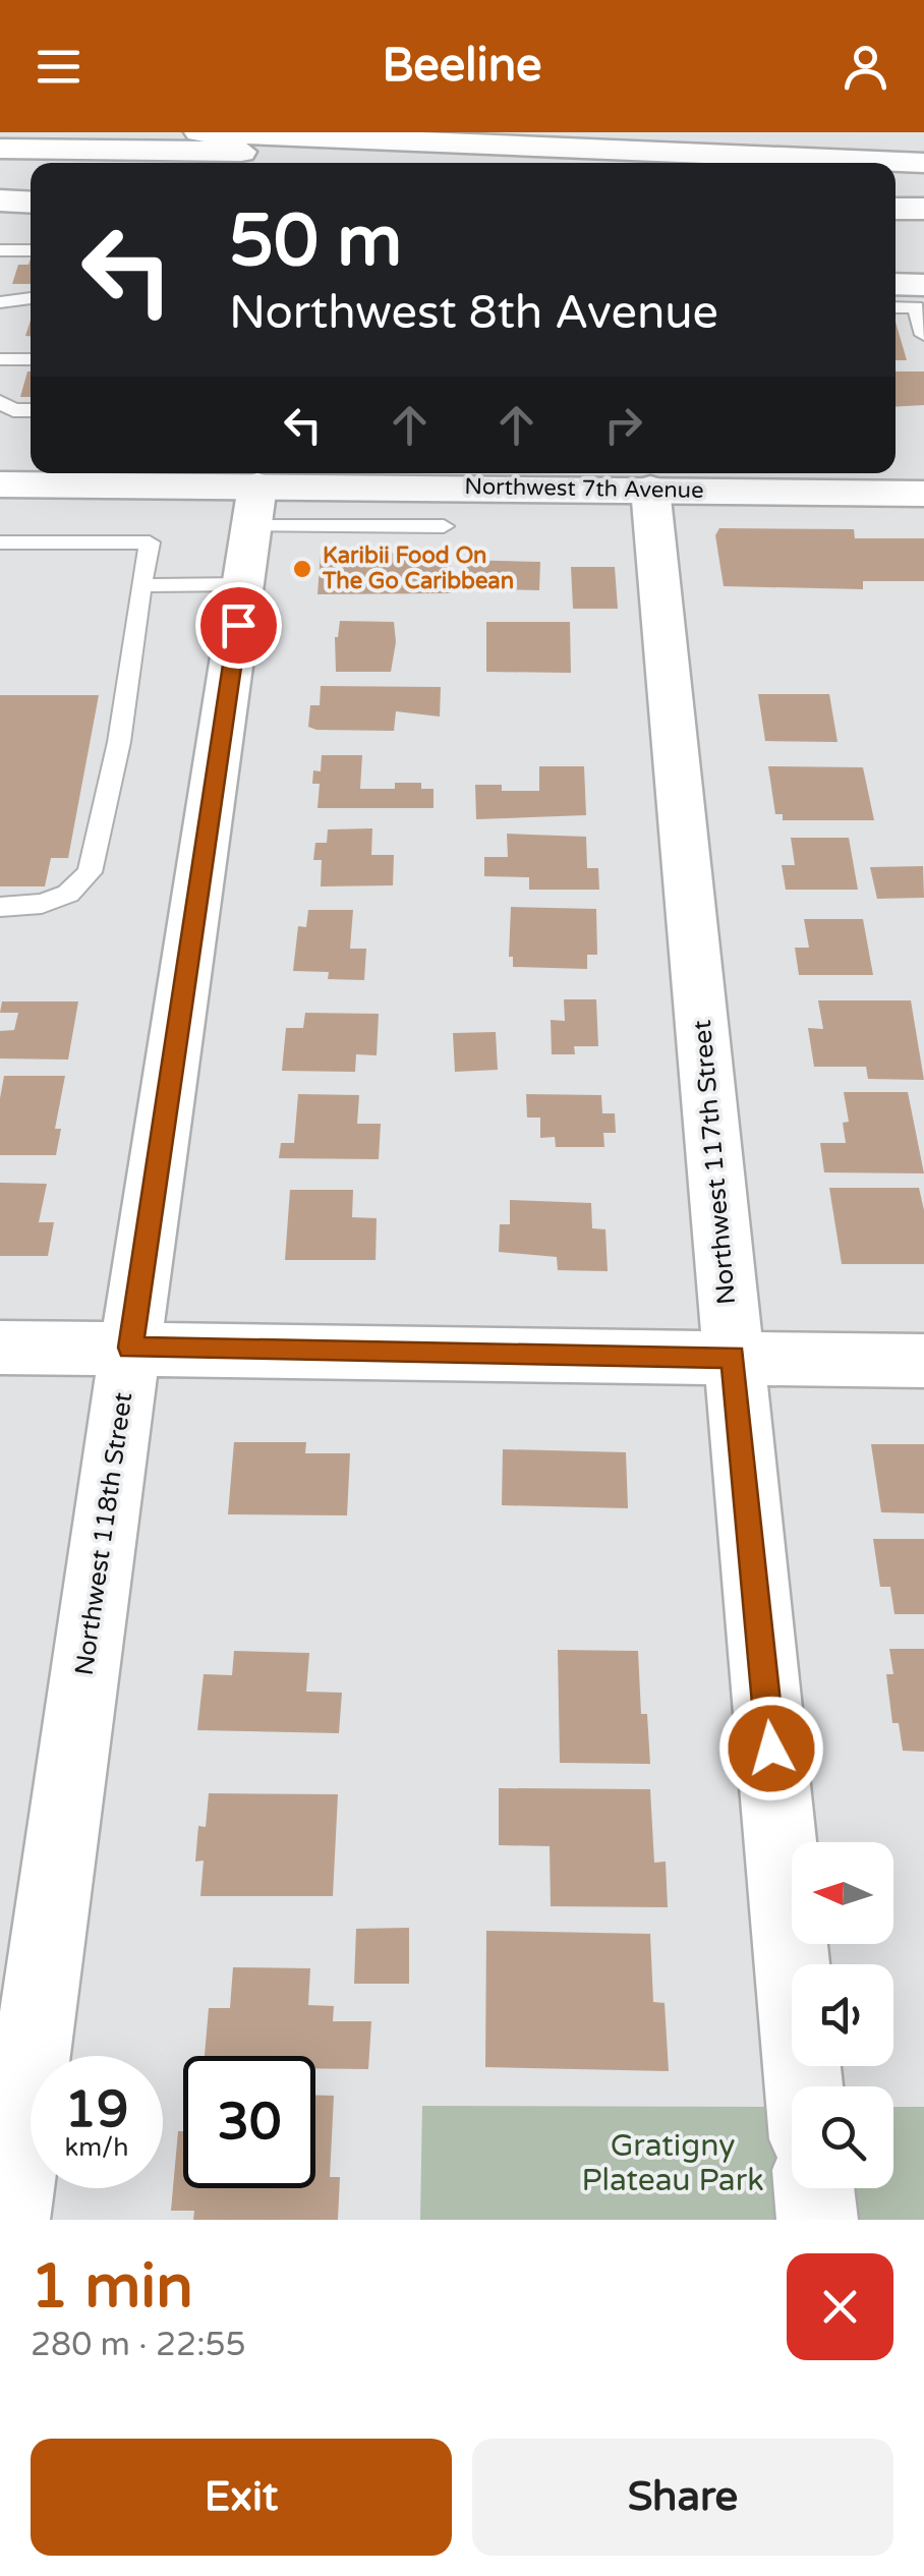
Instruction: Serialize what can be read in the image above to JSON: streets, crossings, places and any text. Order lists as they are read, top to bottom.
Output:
{
  "streets": {
    "main road": ["Northwest 7th Avenue", "Northwest 117th Street", "Northwest 118th Street"]
  },
  "crossings": [
    ["Northwest 7th Avenue", "Northwest 117th Street"],
    ["Northwest 7th Avenue", "Northwest 118th Street"]
  ],
  "parks": ["Gratigny Plateau Park"],
  "places": ["Karibii Food On The Go Caribbean"],
  "north": "left",
  "page": {
    "header": "Beeline",
    "turn": ["50 m", "Northwest 8th Avenue"],
    "speed": "19 km/h",
    "limit": "30",
    "heading": ["1 min", "280 m · 22:55"],
    "buttons": ["Exit", "Share"]
  }
}
